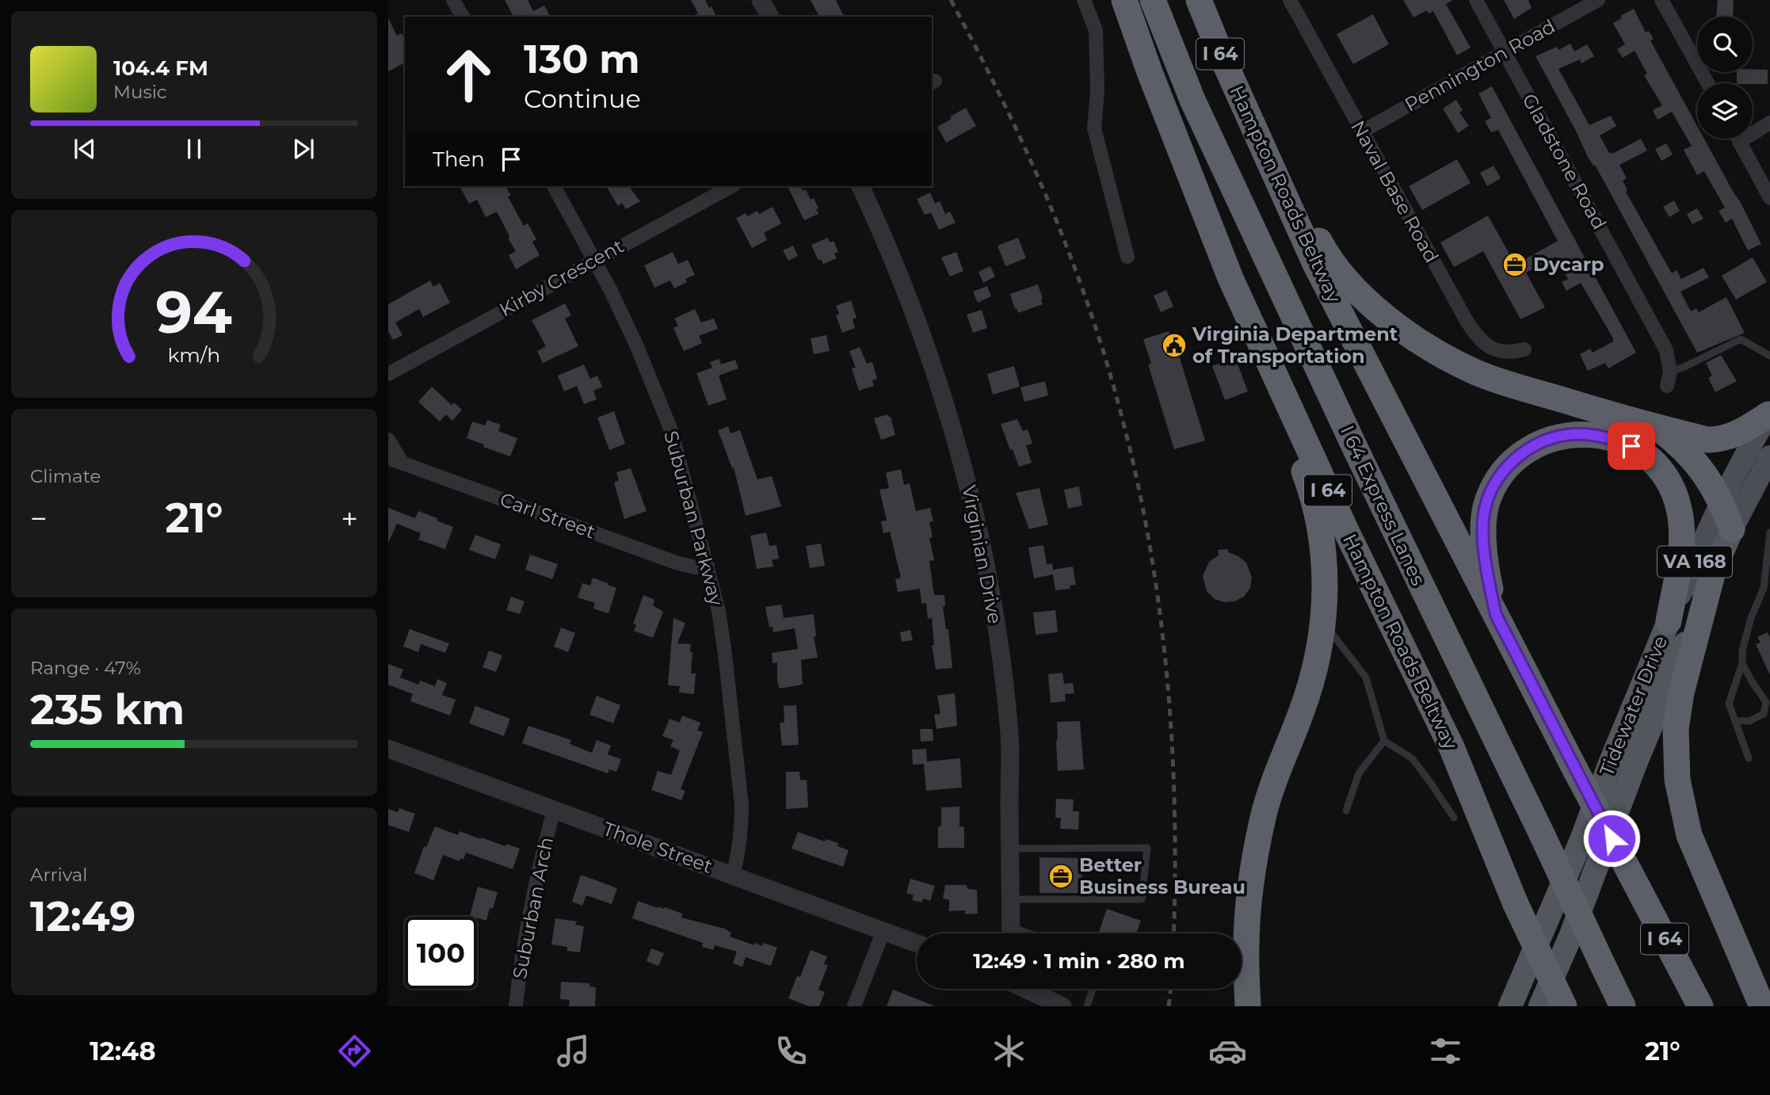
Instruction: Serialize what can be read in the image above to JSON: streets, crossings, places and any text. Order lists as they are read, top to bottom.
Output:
{
  "streets": {
    "highway": [
      "I 64",
      "Hampton Roads Beltway",
      "I 64 Express Lanes",
      "VA 168",
      "Tidewater Drive"
    ],
    "street": [
      "Pennington Road",
      "Gladstone Road",
      "Naval Base Road",
      "Kirby Crescent",
      "Carl Street",
      "Suburban Parkway",
      "Virginian Drive",
      "Thole Street",
      "Suburban Arch"
    ]
  },
  "crossings": [
    ["Pennington Road", "Gladstone Road"],
    ["Pennington Road", "Naval Base Road"],
    ["Kirby Crescent", "Suburban Parkway"],
    ["Carl Street", "Suburban Parkway"],
    ["Suburban Parkway", "Thole Street"],
    ["Thole Street", "Suburban Arch"]
  ],
  "places": {
    "office": ["Dycarp", "Better Business Bureau"],
    "public building": ["Virginia Department of Transportation"]
  },
  "page": {
    "turn": ["130 m", "Continue"],
    "song": ["104.4 FM", "Music"],
    "then": "Then",
    "tile": [
      "Climate",
      ["Range · 47%", "235 km"],
      ["Arrival", "12:49"]
    ],
    "heat": ["−", "21°", "+"],
    "limit": "100",
    "trip": "12:49 · 1 min · 280 m",
    "tabs": ["12:48", "21°"],
    "gauge": ["94", "km/h"]
  }
}
